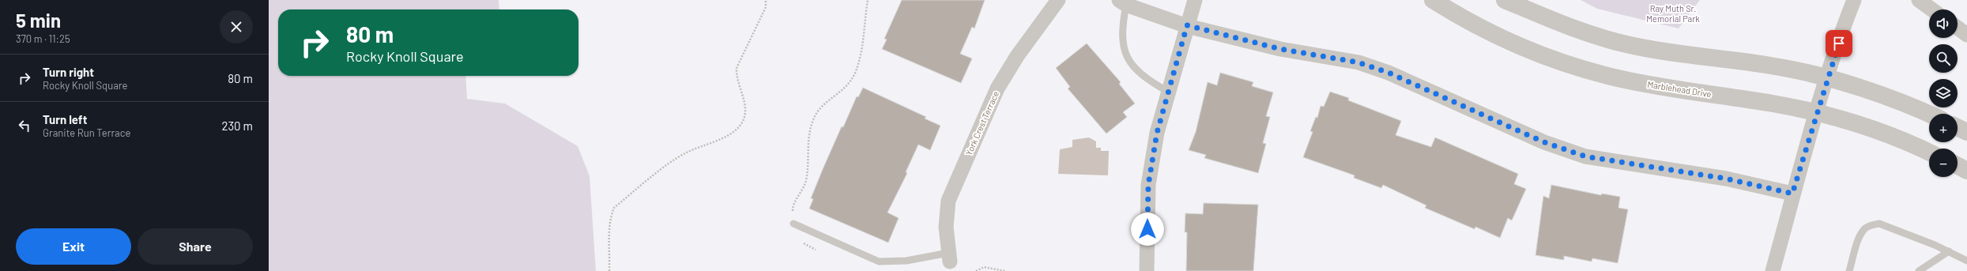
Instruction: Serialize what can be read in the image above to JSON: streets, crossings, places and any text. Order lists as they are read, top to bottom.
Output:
{
  "streets": {
    "street": ["Marblehead Drive", "York Crest Terrace"]
  },
  "parks": ["Ray Muth Sr. Memorial Park"],
  "page": {
    "heading": ["5 min", "370 m · 11:25"],
    "map_buttons": ["+", "−"],
    "turn": ["80 m", "Rocky Knoll Square"],
    "list": [
      {
        "name": "Turn right",
        "note": "Rocky Knoll Square",
        "value": "80 m"
      },
      {
        "name": "Turn left",
        "note": "Granite Run Terrace",
        "value": "230 m"
      }
    ],
    "buttons": ["Exit", "Share"]
  }
}
